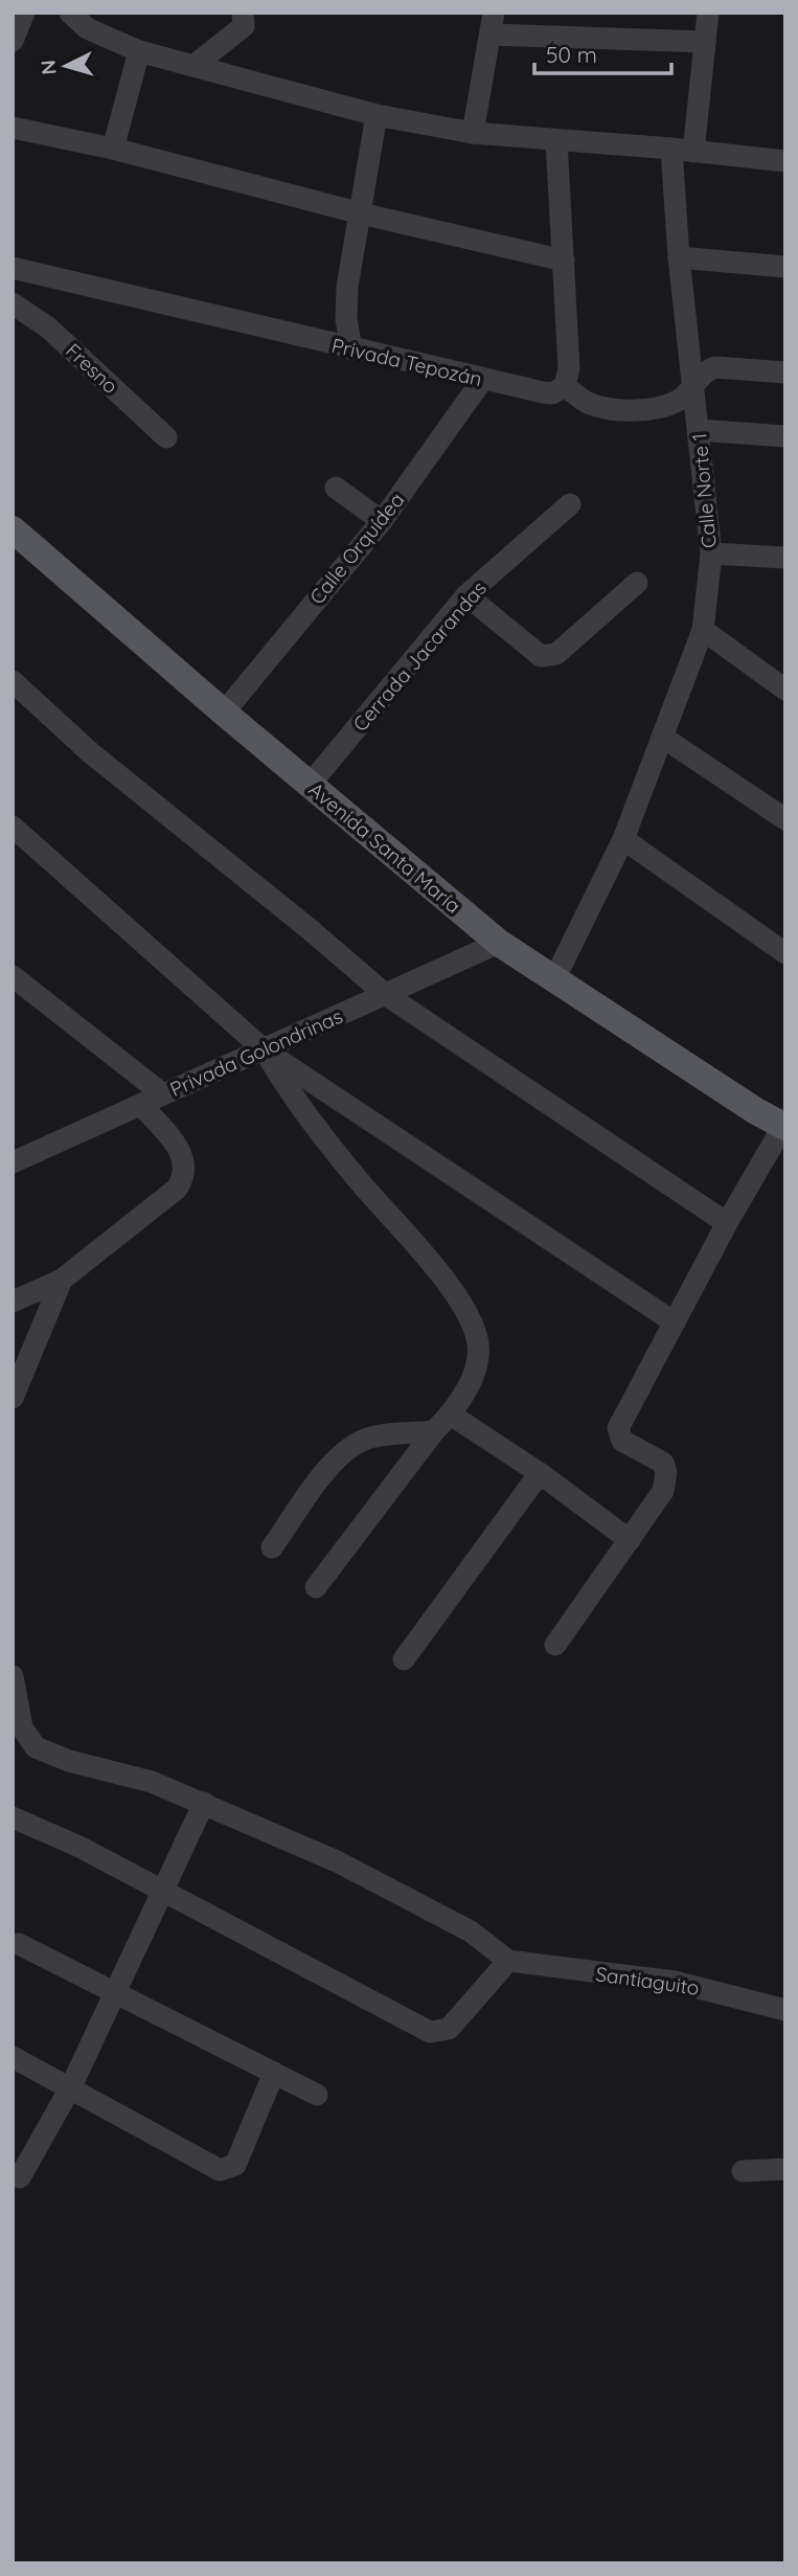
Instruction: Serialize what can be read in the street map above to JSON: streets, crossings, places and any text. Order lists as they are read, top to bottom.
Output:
{
  "streets": {
    "main road": ["Avenida Santa María"],
    "street": [
      "Privada Tepozán",
      "Fresno",
      "Calle Norte 1",
      "Calle Orquídea",
      "Cerrada Jacarandas",
      "Privada Golondrinas",
      "Santiaguito"
    ]
  },
  "crossings": [
    ["Privada Tepozán", "Calle Orquídea"],
    ["Calle Norte 1", "Avenida Santa María"],
    ["Calle Orquídea", "Avenida Santa María"],
    ["Cerrada Jacarandas", "Avenida Santa María"],
    ["Avenida Santa María", "Privada Golondrinas"]
  ],
  "scale_bar": "50 m",
  "north": "left"
}
